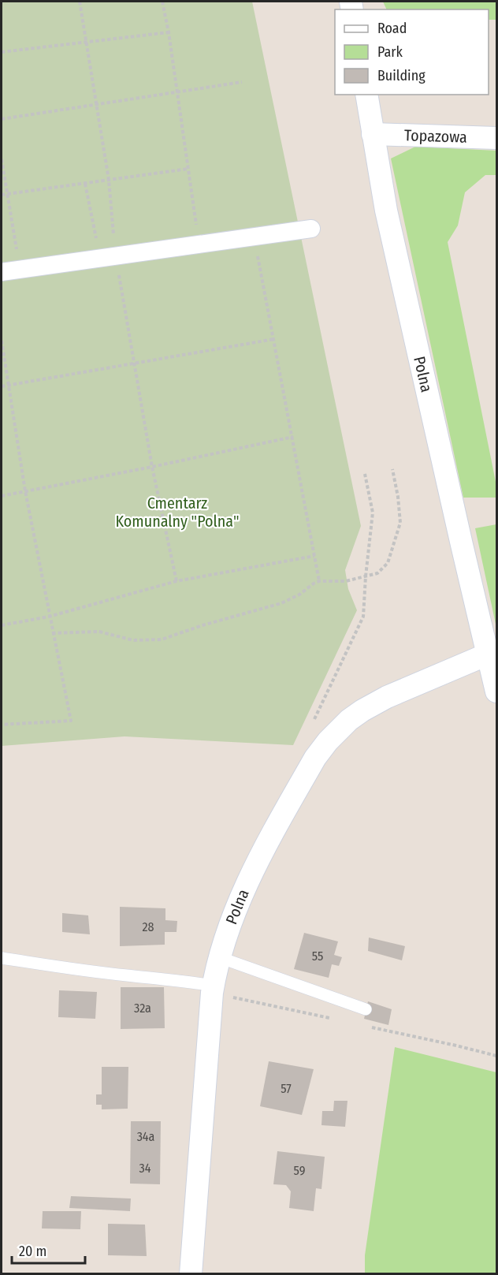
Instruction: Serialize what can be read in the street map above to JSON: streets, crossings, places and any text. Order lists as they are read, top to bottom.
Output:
{
  "streets": {
    "street": ["Topazowa", "Polna"]
  },
  "crossings": [
    ["Topazowa", "Polna"]
  ],
  "parks": ["Cmentarz Komunalny \"Polna\""],
  "house_numbers": [
    "28",
    "55",
    "32a",
    "57",
    "34a",
    "34",
    "59"
  ],
  "legend": ["Road", "Park", "Building"],
  "scale_bar": "20 m"
}
